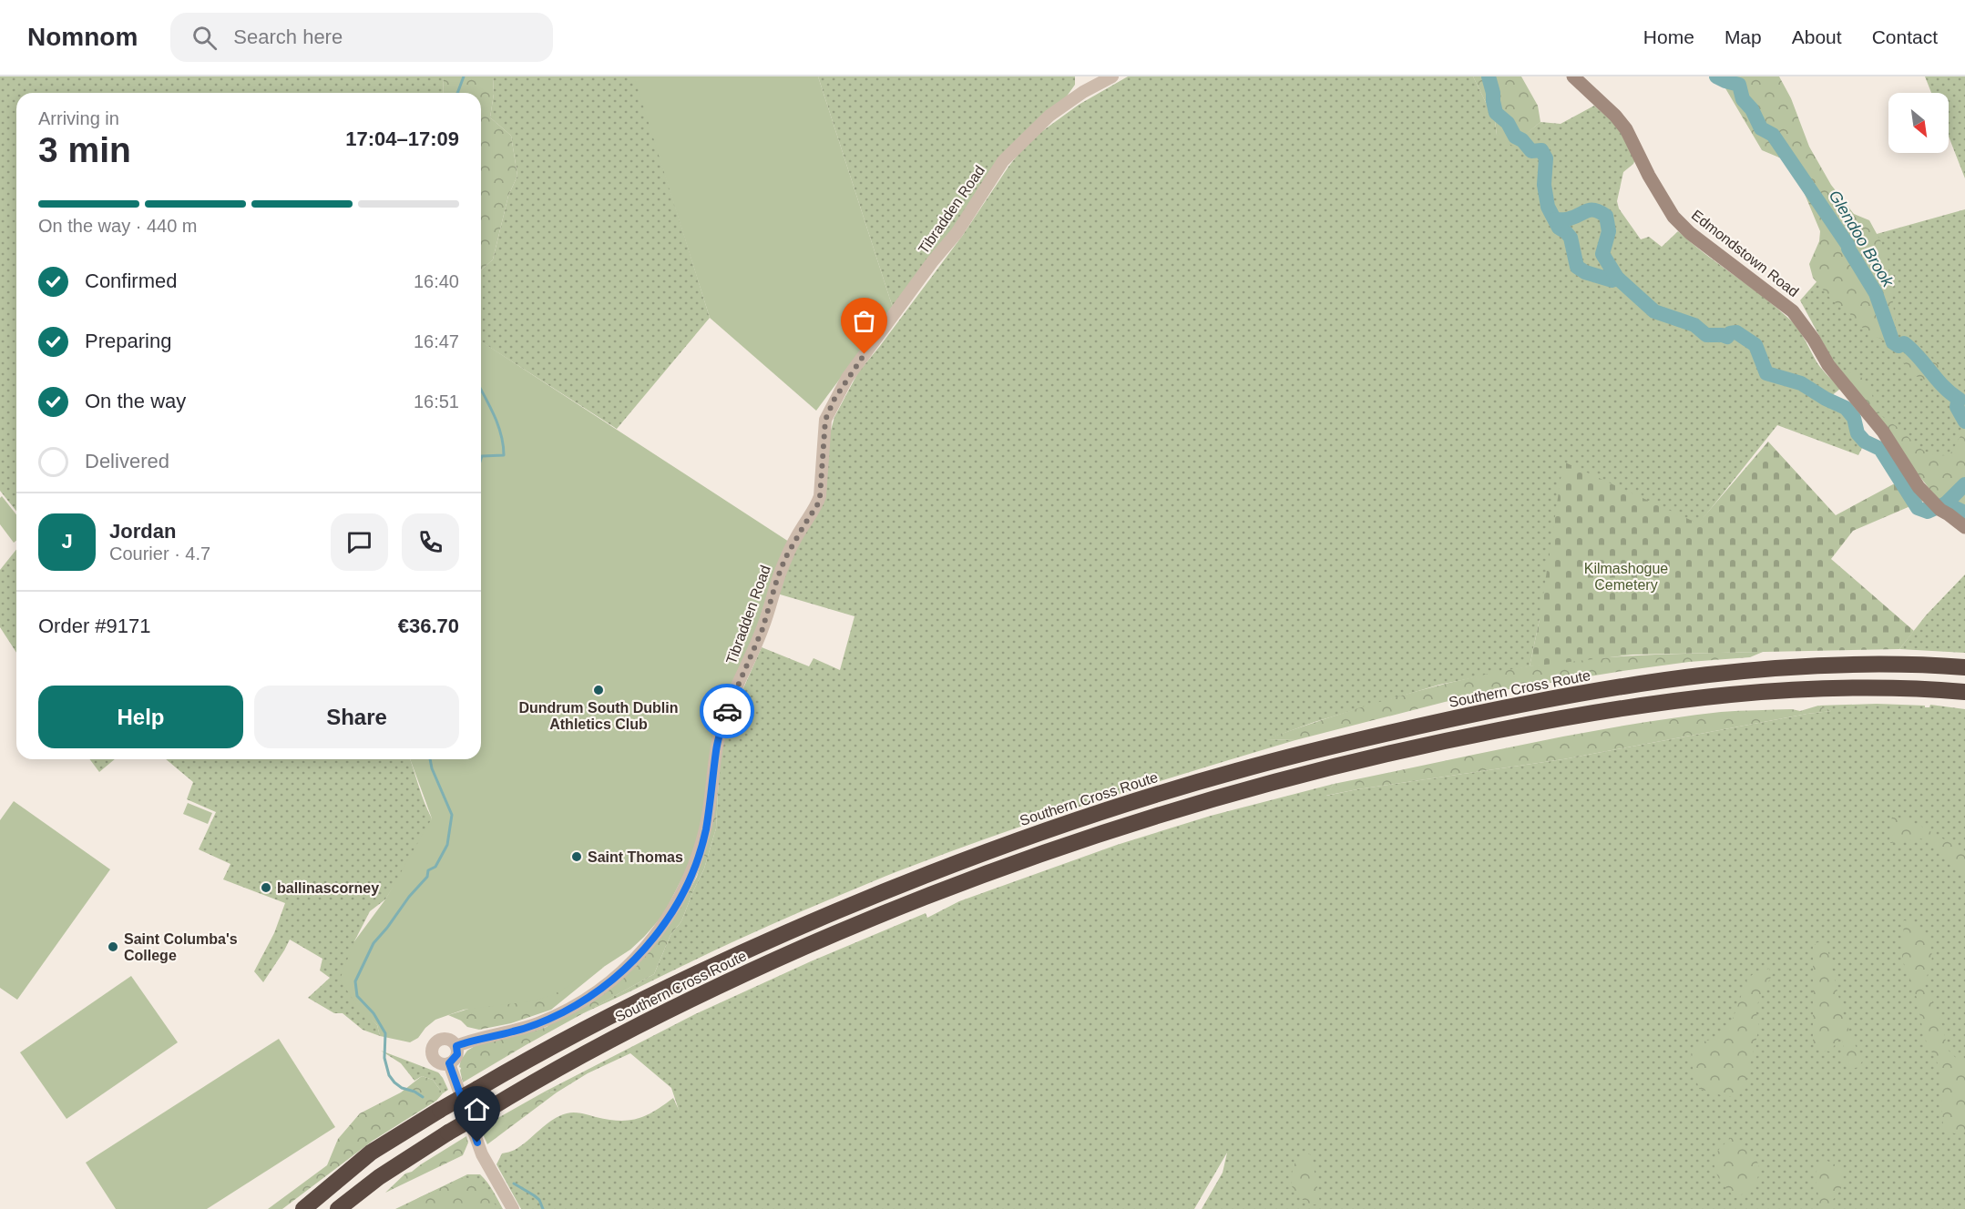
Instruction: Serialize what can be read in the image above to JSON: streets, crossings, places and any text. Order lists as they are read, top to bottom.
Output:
{
  "streets": {
    "highway": ["Southern Cross Route"],
    "main road": ["Edmondstown Road"],
    "street": ["Tibradden Road"]
  },
  "water": ["Glendoo Brook"],
  "parks": ["Kilmashogue Cemetery"],
  "places": [
    "Dundrum South Dublin Athletics Club",
    "Saint Thomas",
    "ballinascorney",
    "Saint Columba's College"
  ],
  "north": "bottom right",
  "page": {
    "header": "Nomnom",
    "search": "Search here",
    "nav": [
      "Home",
      "Map",
      "About",
      "Contact"
    ],
    "heading": ["3 min", "Arriving in", "17:04–17:09"],
    "panel": [
      "Jordan",
      "Courier · 4.7",
      "Order #9171",
      "€36.70"
    ],
    "bar": "On the way · 440 m",
    "list": [
      ["Confirmed", "16:40"],
      ["Preparing", "16:47"],
      ["On the way", "16:51"],
      "Delivered"
    ],
    "round": "J",
    "buttons": ["Help", "Share"]
  }
}
